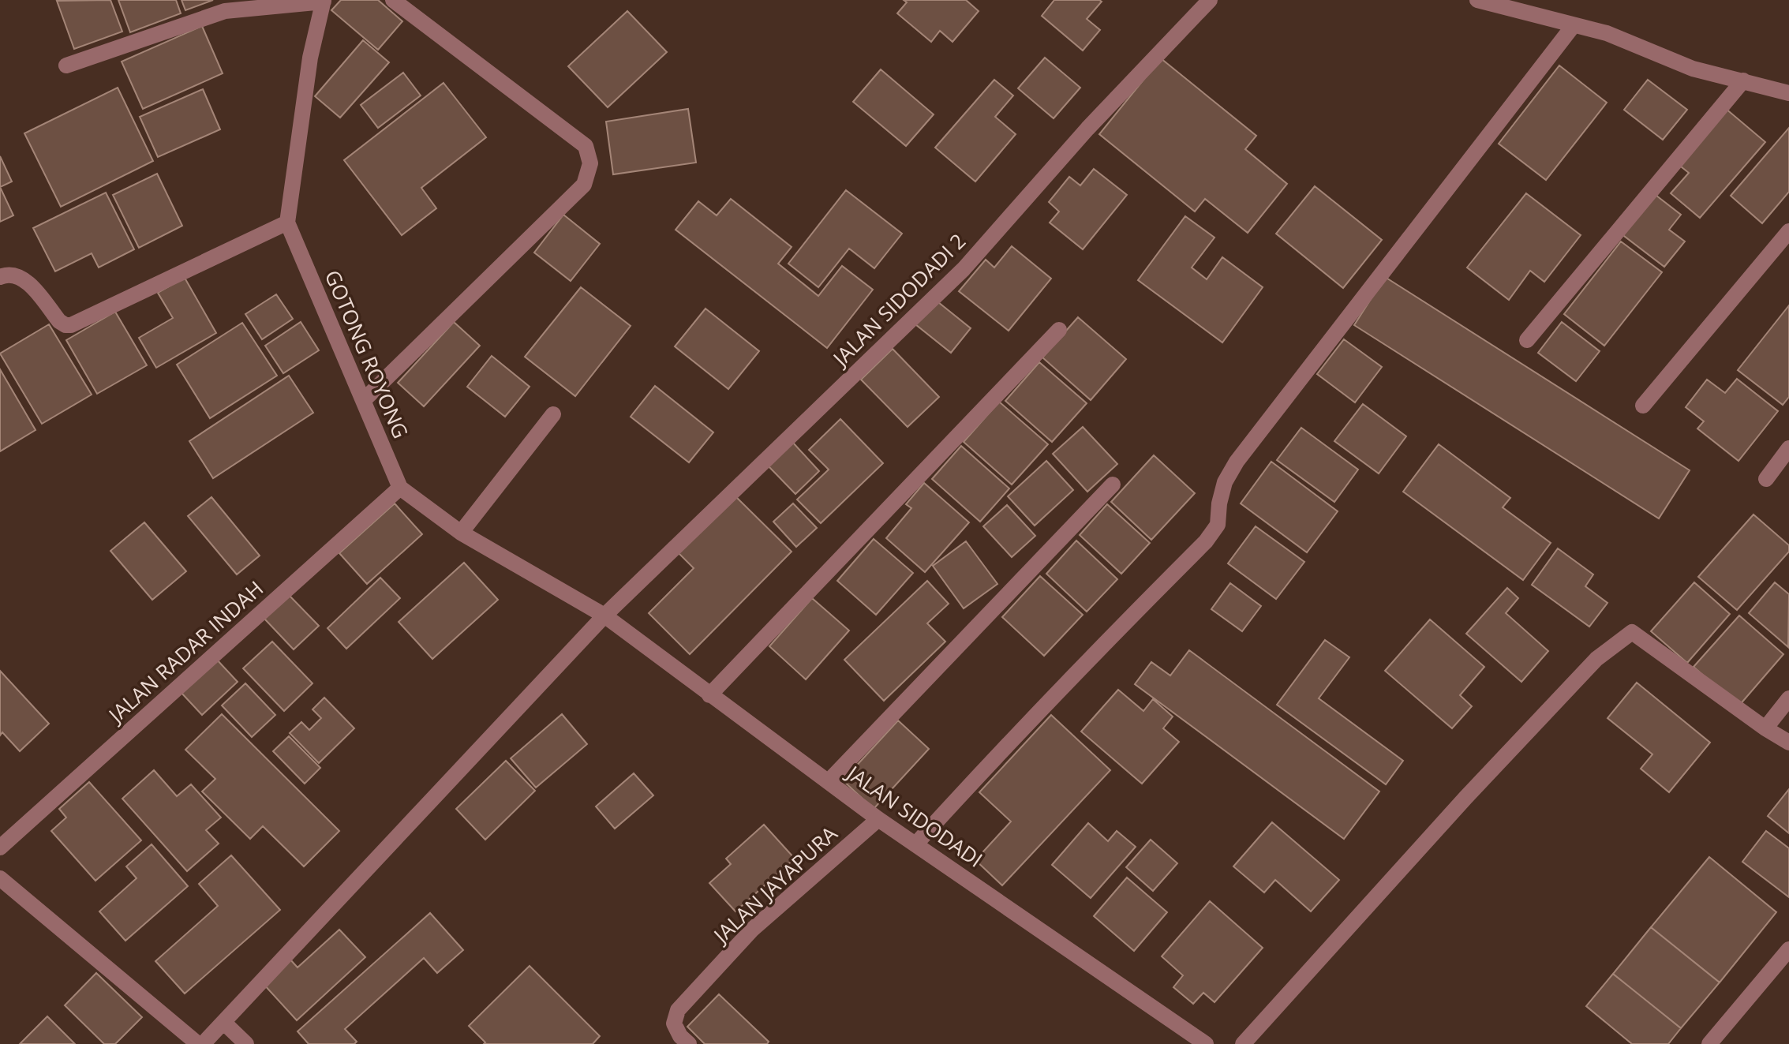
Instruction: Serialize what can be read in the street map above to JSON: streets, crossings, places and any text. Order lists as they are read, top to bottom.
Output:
{
  "streets": {
    "street": [
      "JALAN SIDODADI 2",
      "GOTONG ROYONG",
      "JALAN RADAR INDAH",
      "JALAN SIDODADI",
      "JALAN JAYAPURA"
    ]
  },
  "crossings": [
    ["JALAN SIDODADI 2", "JALAN SIDODADI"],
    ["GOTONG ROYONG", "JALAN RADAR INDAH"],
    ["JALAN SIDODADI", "JALAN JAYAPURA"]
  ]
}
